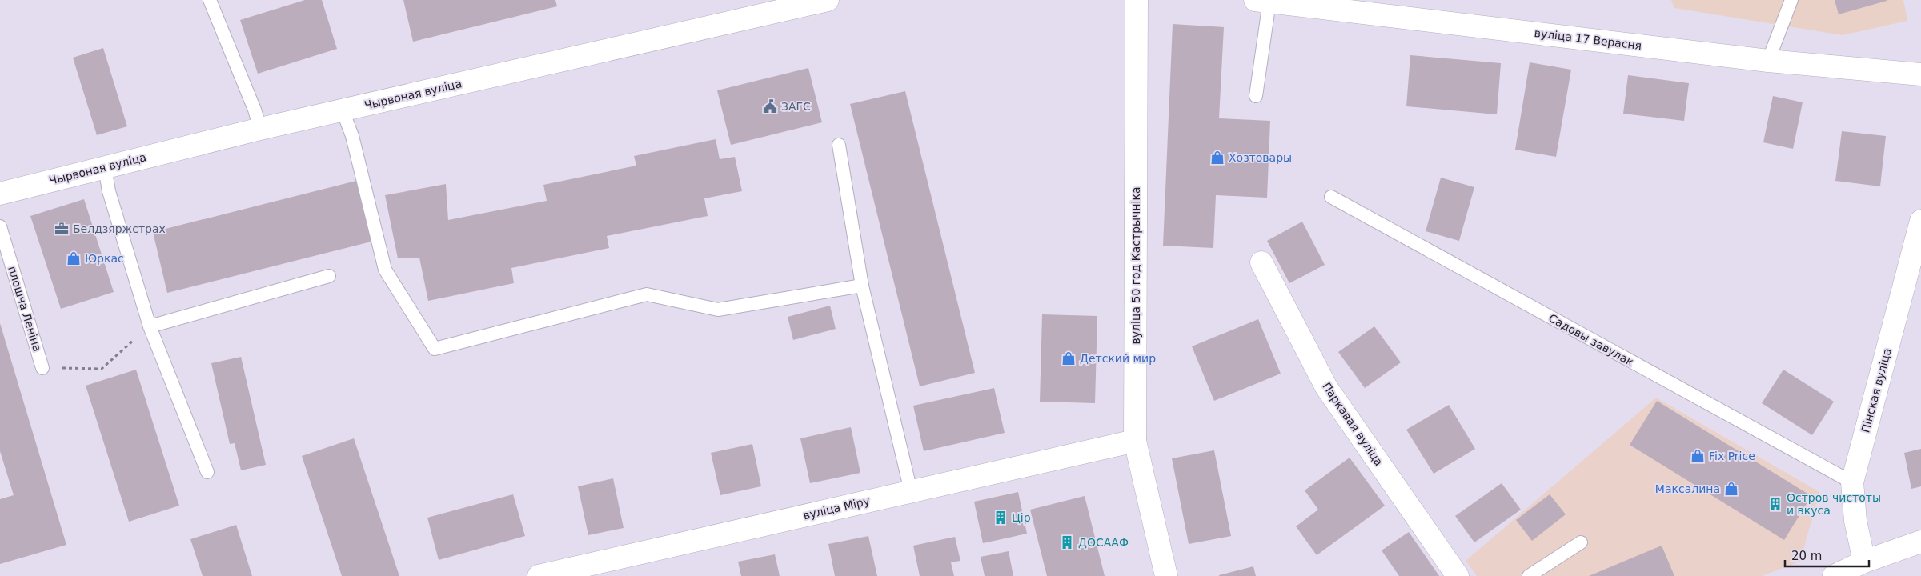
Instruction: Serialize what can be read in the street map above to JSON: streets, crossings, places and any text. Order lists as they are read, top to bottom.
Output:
{
  "streets": {
    "street": [
      "вуліца 17 Верасня",
      "Чырвоная вуліца",
      "вуліца 50 год Кастрычніка",
      "Пінская вуліца",
      "Паркавая вуліца",
      "вуліца Міру"
    ],
    "lane": ["плошча Леніна", "Садовы завулак"]
  },
  "crossings": [
    ["вуліца 50 год Кастрычніка", "вуліца Міру"],
    ["Садовы завулак", "Пінская вуліца"]
  ],
  "places": {
    "public building": ["ЗАГС"],
    "shop": [
      "Хозтовары",
      "Юркас",
      "Детский мир",
      "Fix Price",
      "Максалина"
    ],
    "office": ["Белдзяржстрах"],
    "building": ["Остров чистоты и вкуса", "Цір", "ДОСААФ"]
  },
  "scale_bar": "20 m"
}
